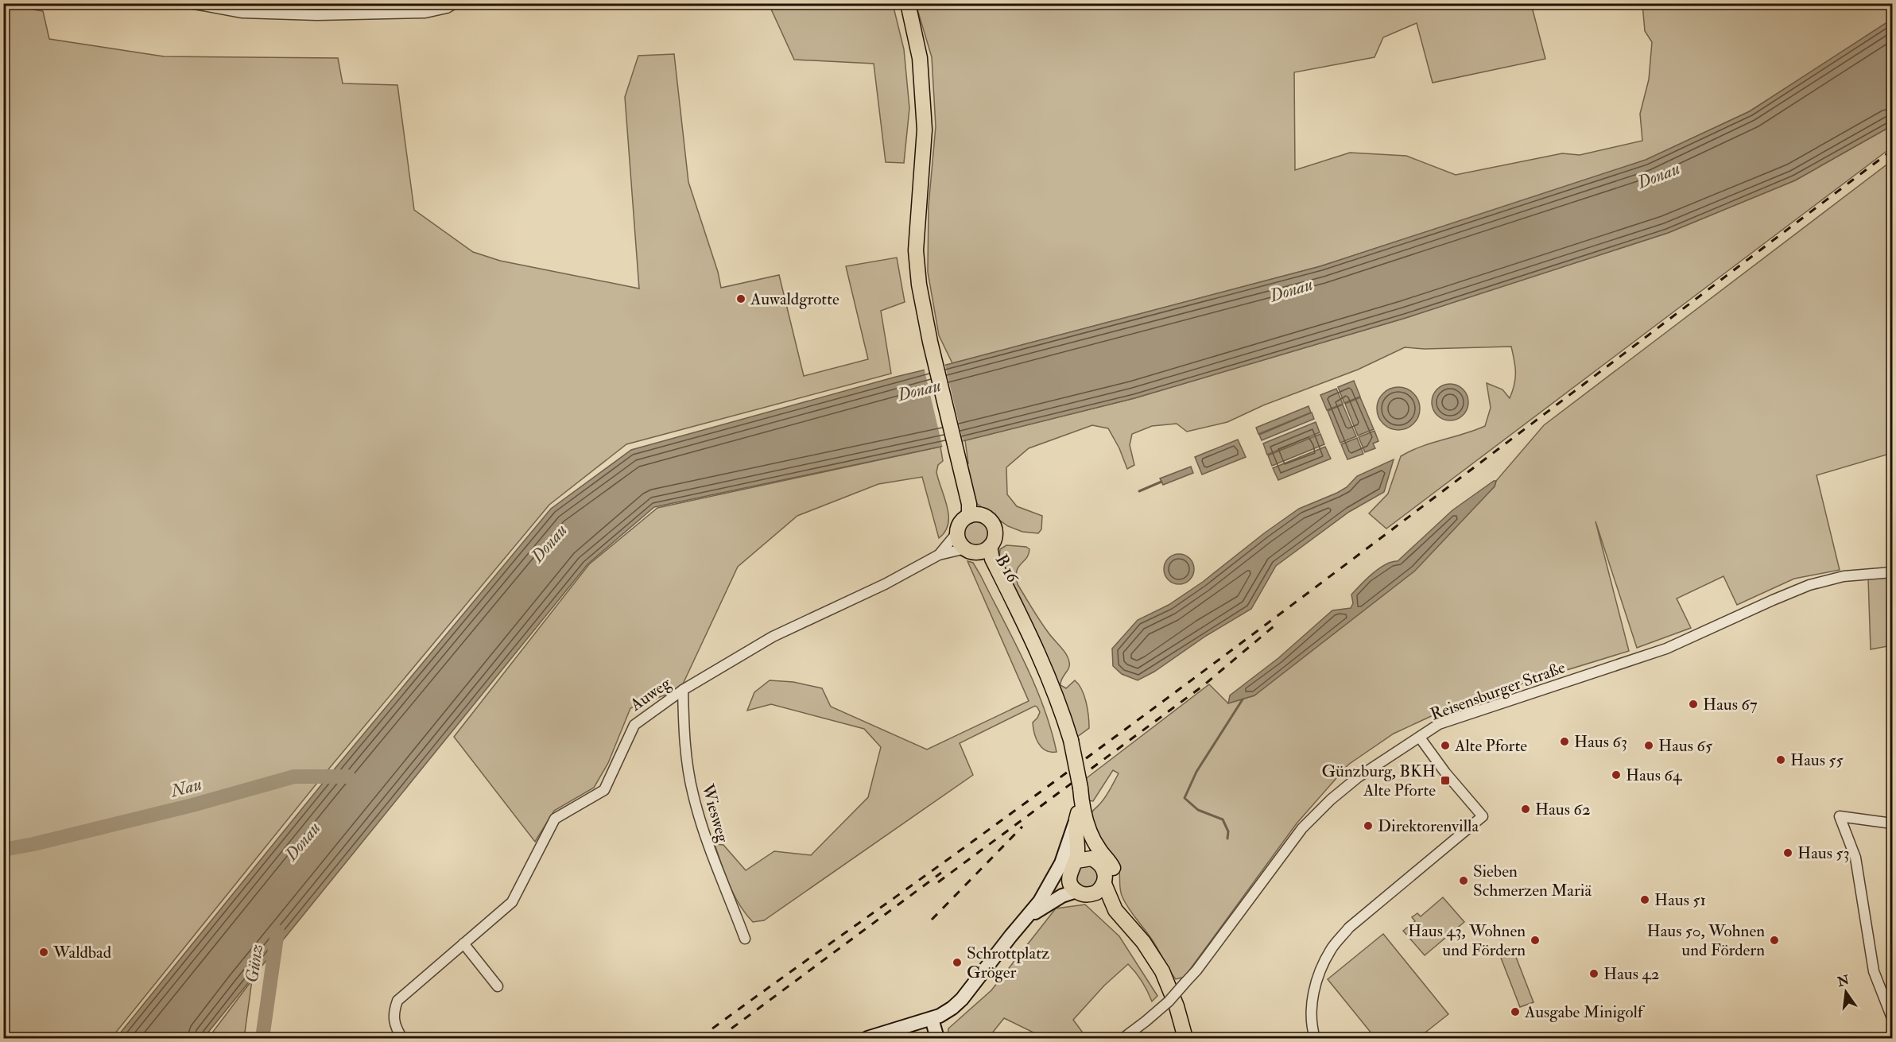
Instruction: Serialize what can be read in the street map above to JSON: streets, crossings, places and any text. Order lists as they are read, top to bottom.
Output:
{
  "streets": {
    "main road": ["B 16"],
    "street": ["Reisensburger Straße", "Auweg", "Wiesweg"]
  },
  "crossings": [
    ["B 16", "Auweg"],
    ["Auweg", "Wiesweg"]
  ],
  "water": ["Donau", "Nau", "Günz"],
  "places": {
    "other": [
      "Auwaldgrotte",
      "Haus 67",
      "Haus 63",
      "Alte Pforte",
      "Haus 65",
      "Haus 55",
      "Haus 64",
      "Haus 62",
      "Direktorenvilla",
      "Haus 53",
      "Sieben Schmerzen Mariä",
      "Haus 51",
      "Haus 43, Wohnen und Fördern",
      "Haus 50, Wohnen und Fördern",
      "Waldbad",
      "Schrottplatz Gröger",
      "Haus 42",
      "Ausgabe Minigolf"
    ],
    "transit": ["Günzburg, BKH Alte Pforte"]
  },
  "north": "top"
}
